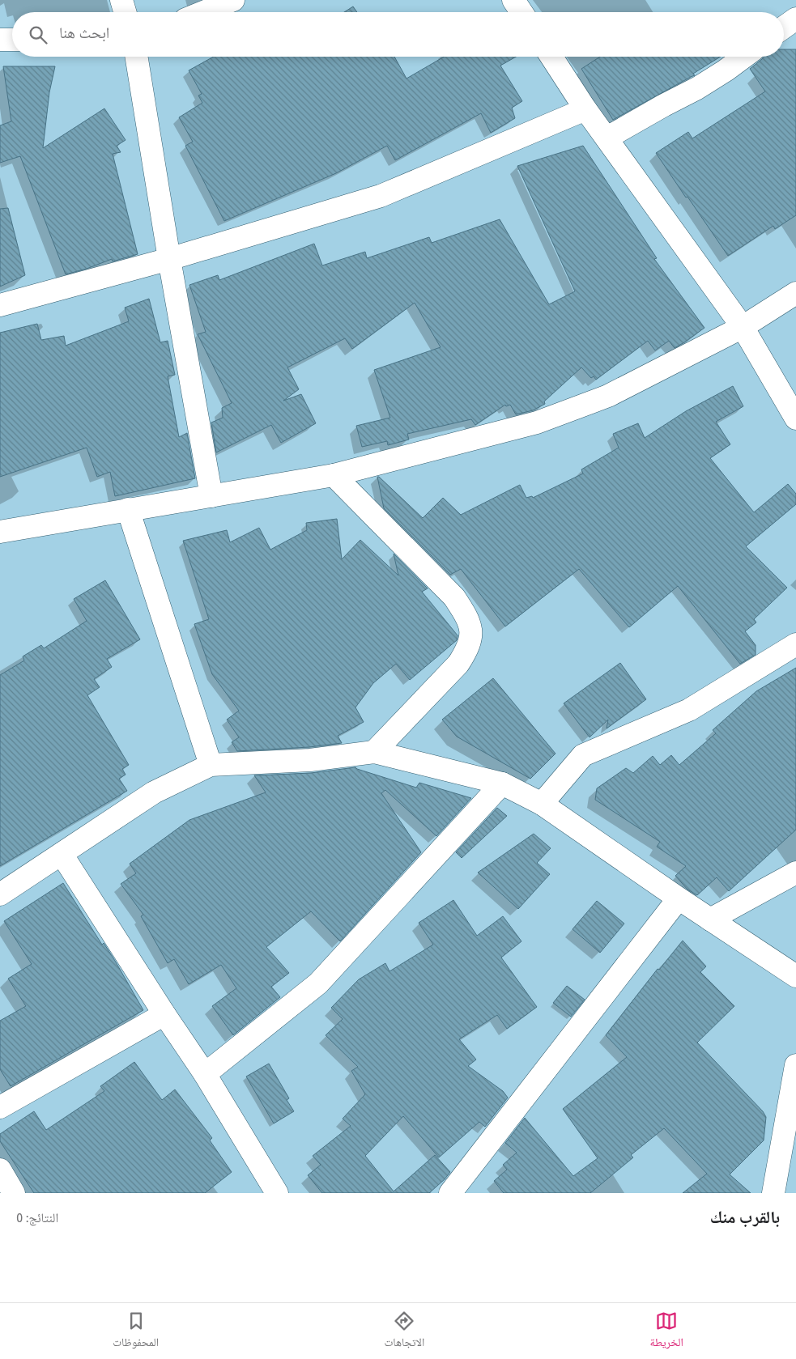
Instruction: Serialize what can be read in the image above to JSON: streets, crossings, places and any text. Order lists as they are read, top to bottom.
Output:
{
  "page": {
    "search": "ابحث هنا",
    "heading": ["بالقرب منك", "النتائج: 0"],
    "nav": ["الخريطة", "الاتجاهات", "المحفوظات"]
  }
}
